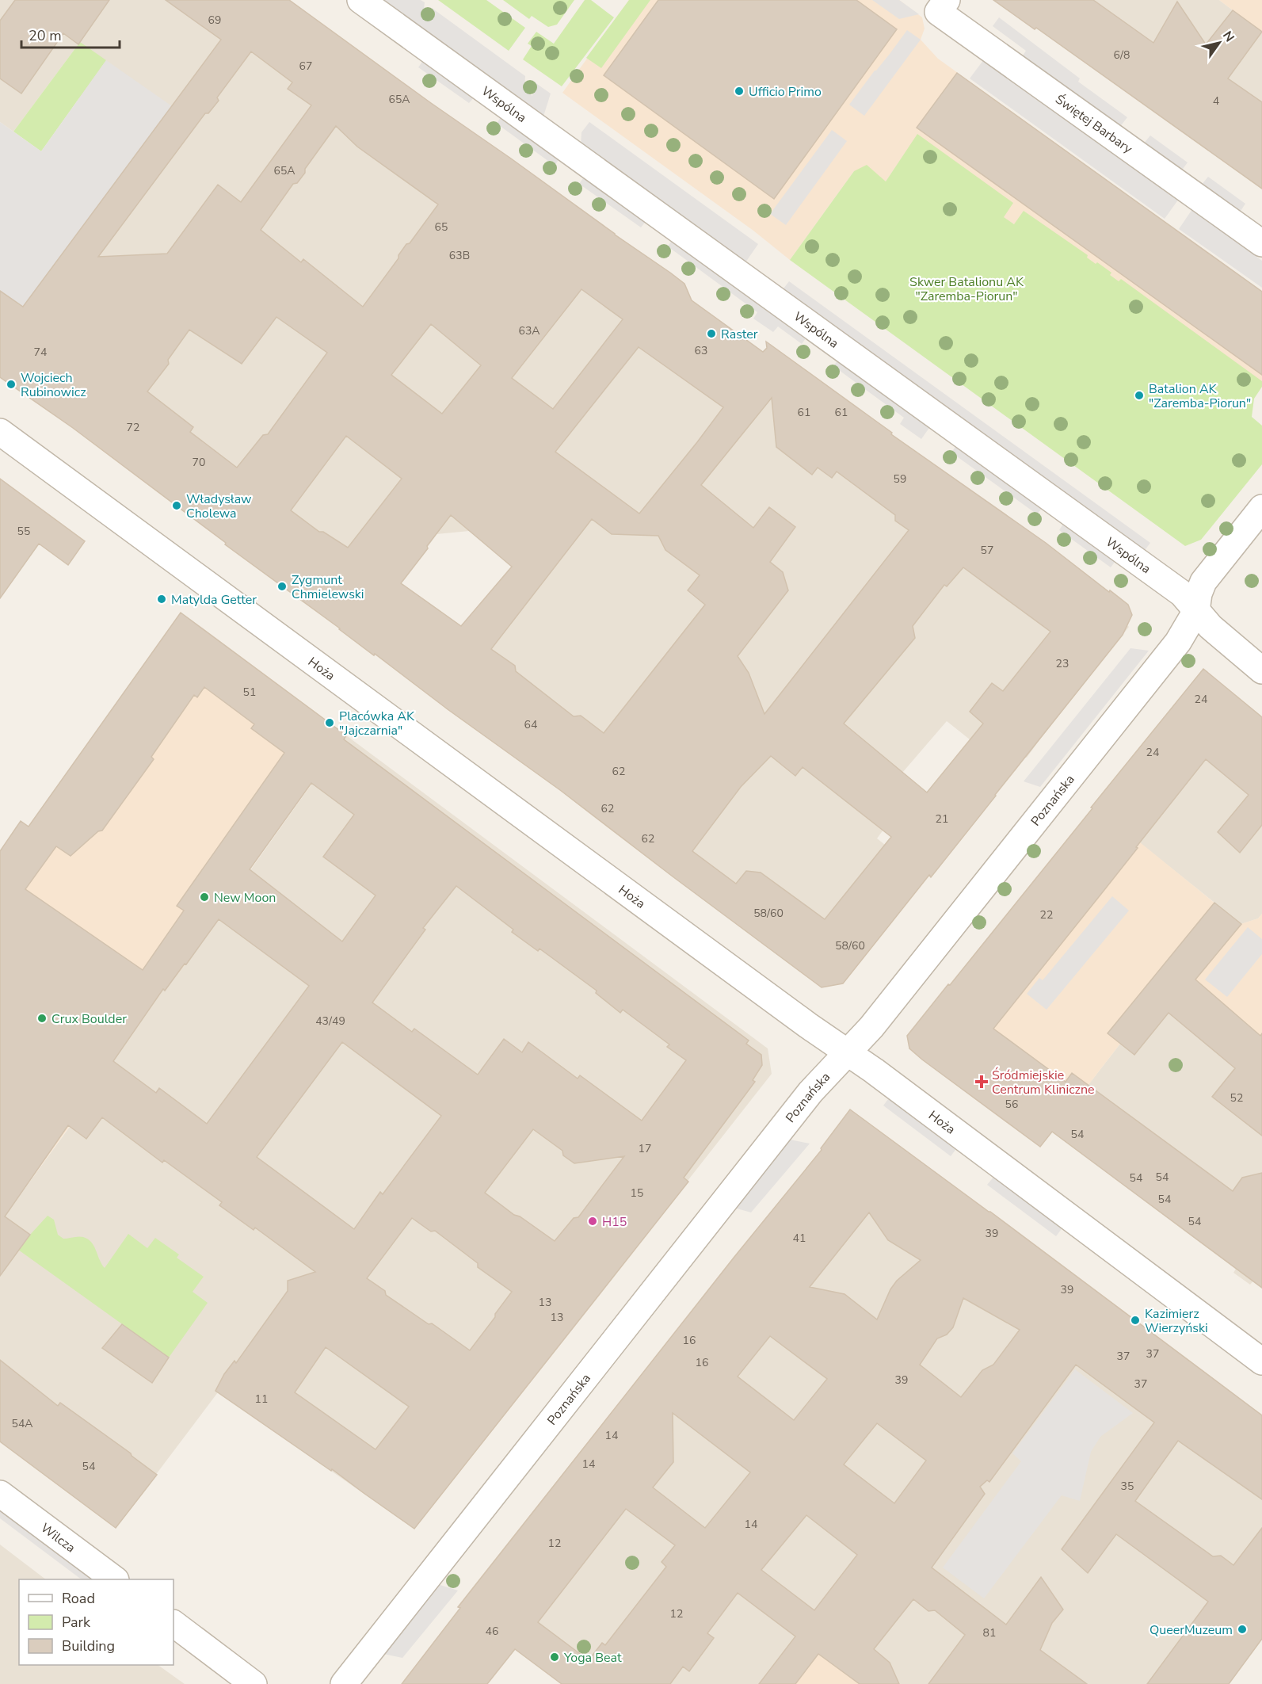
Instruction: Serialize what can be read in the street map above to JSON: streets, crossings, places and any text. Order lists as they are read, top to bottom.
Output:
{
  "streets": {
    "street": [
      "Wspólna",
      "Świętej Barbary",
      "Hoża",
      "Poznańska",
      "Wilcza"
    ]
  },
  "crossings": [
    ["Wspólna", "Poznańska"],
    ["Hoża", "Poznańska"]
  ],
  "parks": ["Skwer Batalionu AK \"Zaremba-Piorun\""],
  "places": {
    "other": [
      "Ufficio Primo",
      "Raster",
      "Wojciech Rubinowicz",
      "Batalion AK \"Zaremba-Piorun\"",
      "Władysław Cholewa",
      "Zygmunt Chmielewski",
      "Matylda Getter",
      "Placówka AK \"Jajczarnia\"",
      "New Moon",
      "Crux Boulder",
      "H15",
      "Kazimierz Wierzyński",
      "QueerMuzeum",
      "Yoga Beat"
    ],
    "health": ["Śródmiejskie Centrum Kliniczne"]
  },
  "house_numbers": [
    "69",
    "6/8",
    "67",
    "65A",
    "4",
    "65A",
    "65",
    "63B",
    "63A",
    "63",
    "74",
    "61",
    "61",
    "72",
    "70",
    "59",
    "55",
    "57",
    "23",
    "51",
    "24",
    "64",
    "24",
    "62",
    "62",
    "21",
    "62",
    "58/60",
    "22",
    "58/60",
    "43/49",
    "52",
    "56",
    "54",
    "17",
    "54",
    "54",
    "15",
    "54",
    "54",
    "39",
    "41",
    "39",
    "13",
    "13",
    "16",
    "37",
    "37",
    "16",
    "39",
    "37",
    "11",
    "54A",
    "14",
    "14",
    "54",
    "35",
    "14",
    "12",
    "12",
    "46",
    "81"
  ],
  "legend": ["Road", "Park", "Building"],
  "scale_bar": "20 m",
  "north": "top right"
}
